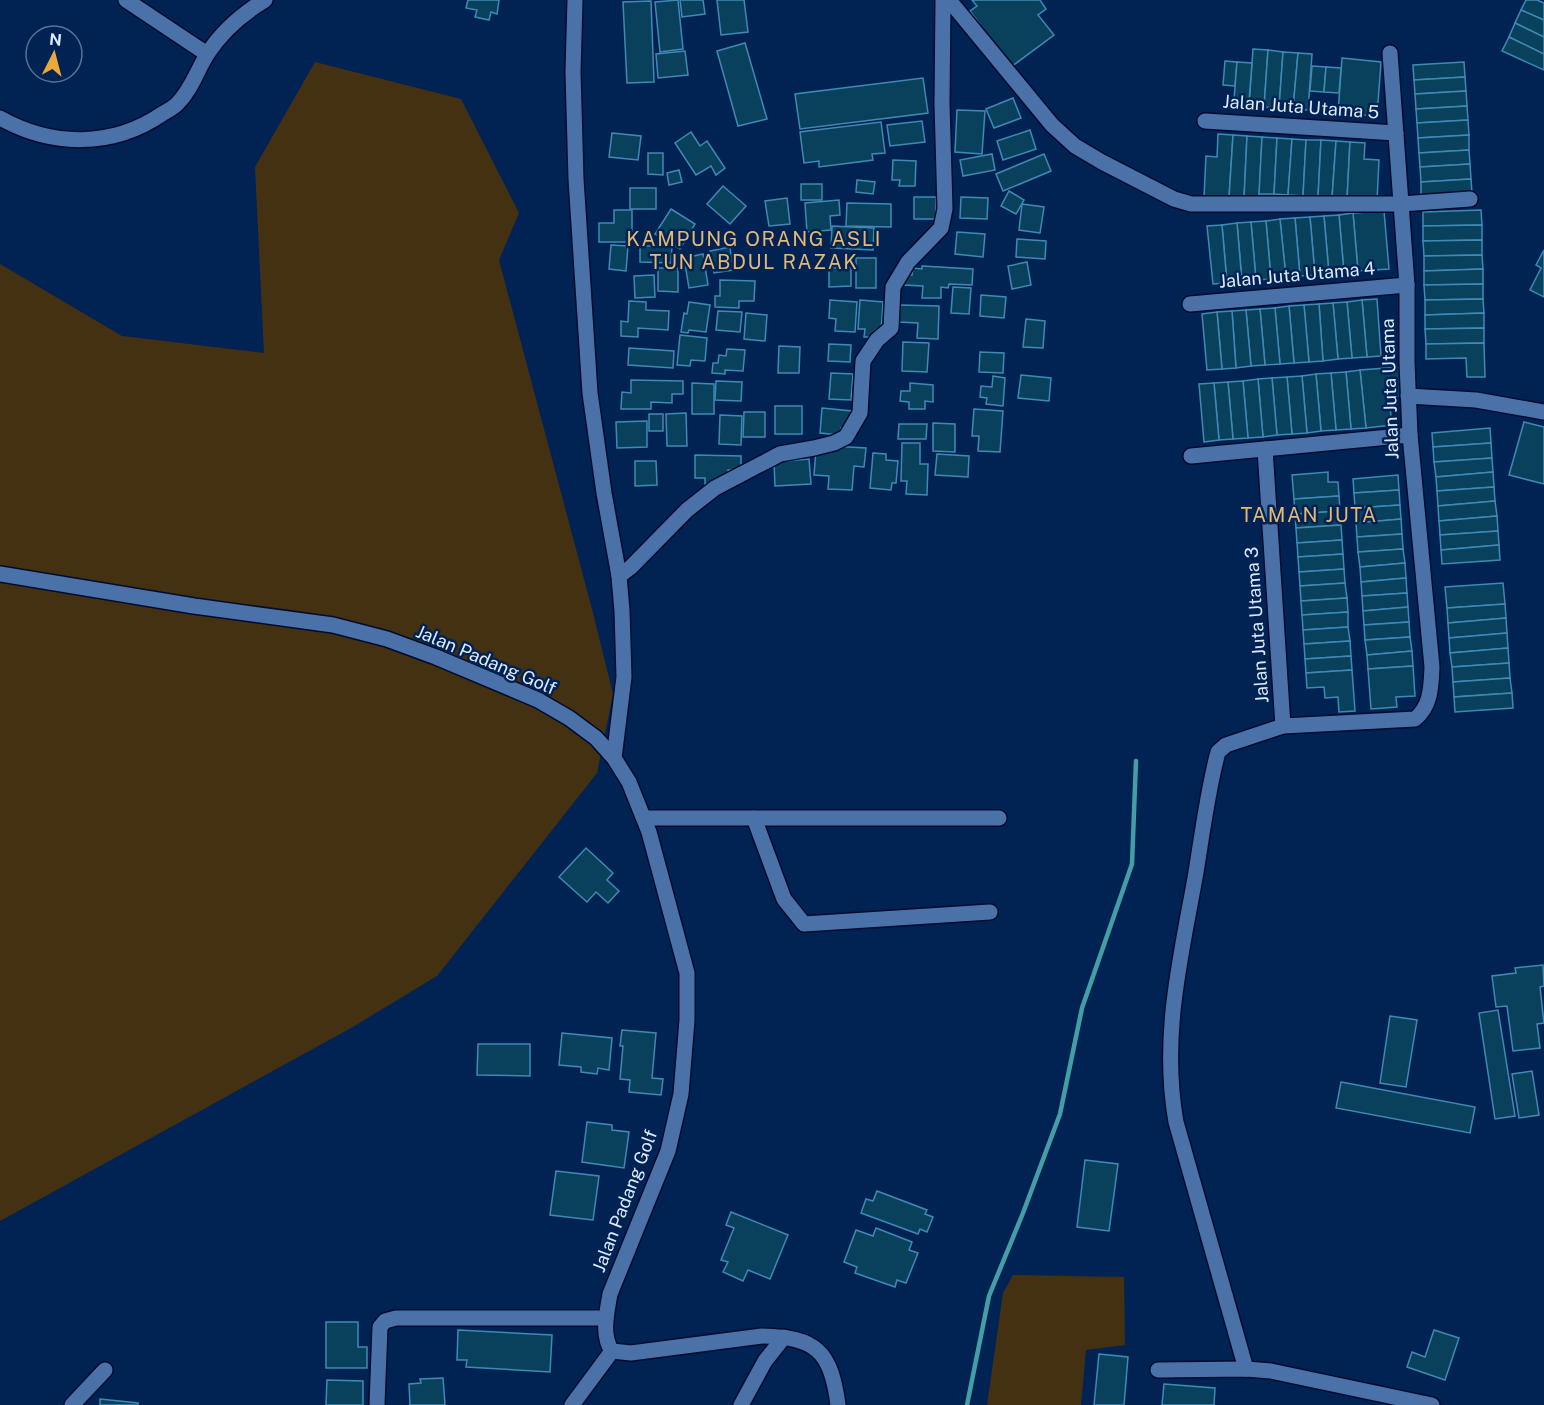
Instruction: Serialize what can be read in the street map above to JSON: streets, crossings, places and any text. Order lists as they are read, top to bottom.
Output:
{
  "streets": {
    "street": [
      "Jalan Juta Utama 5",
      "Jalan Juta Utama 4",
      "Jalan Juta Utama",
      "Jalan Juta Utama 3",
      "Jalan Padang Golf"
    ]
  },
  "crossings": [
    ["Jalan Juta Utama 5", "Jalan Juta Utama"],
    ["Jalan Juta Utama 4", "Jalan Juta Utama"],
    ["Jalan Juta Utama", "Jalan Juta Utama 3"]
  ],
  "districts": ["KAMPUNG ORANG ASLI TUN ABDUL RAZAK", "TAMAN JUTA"],
  "north": "top"
}
